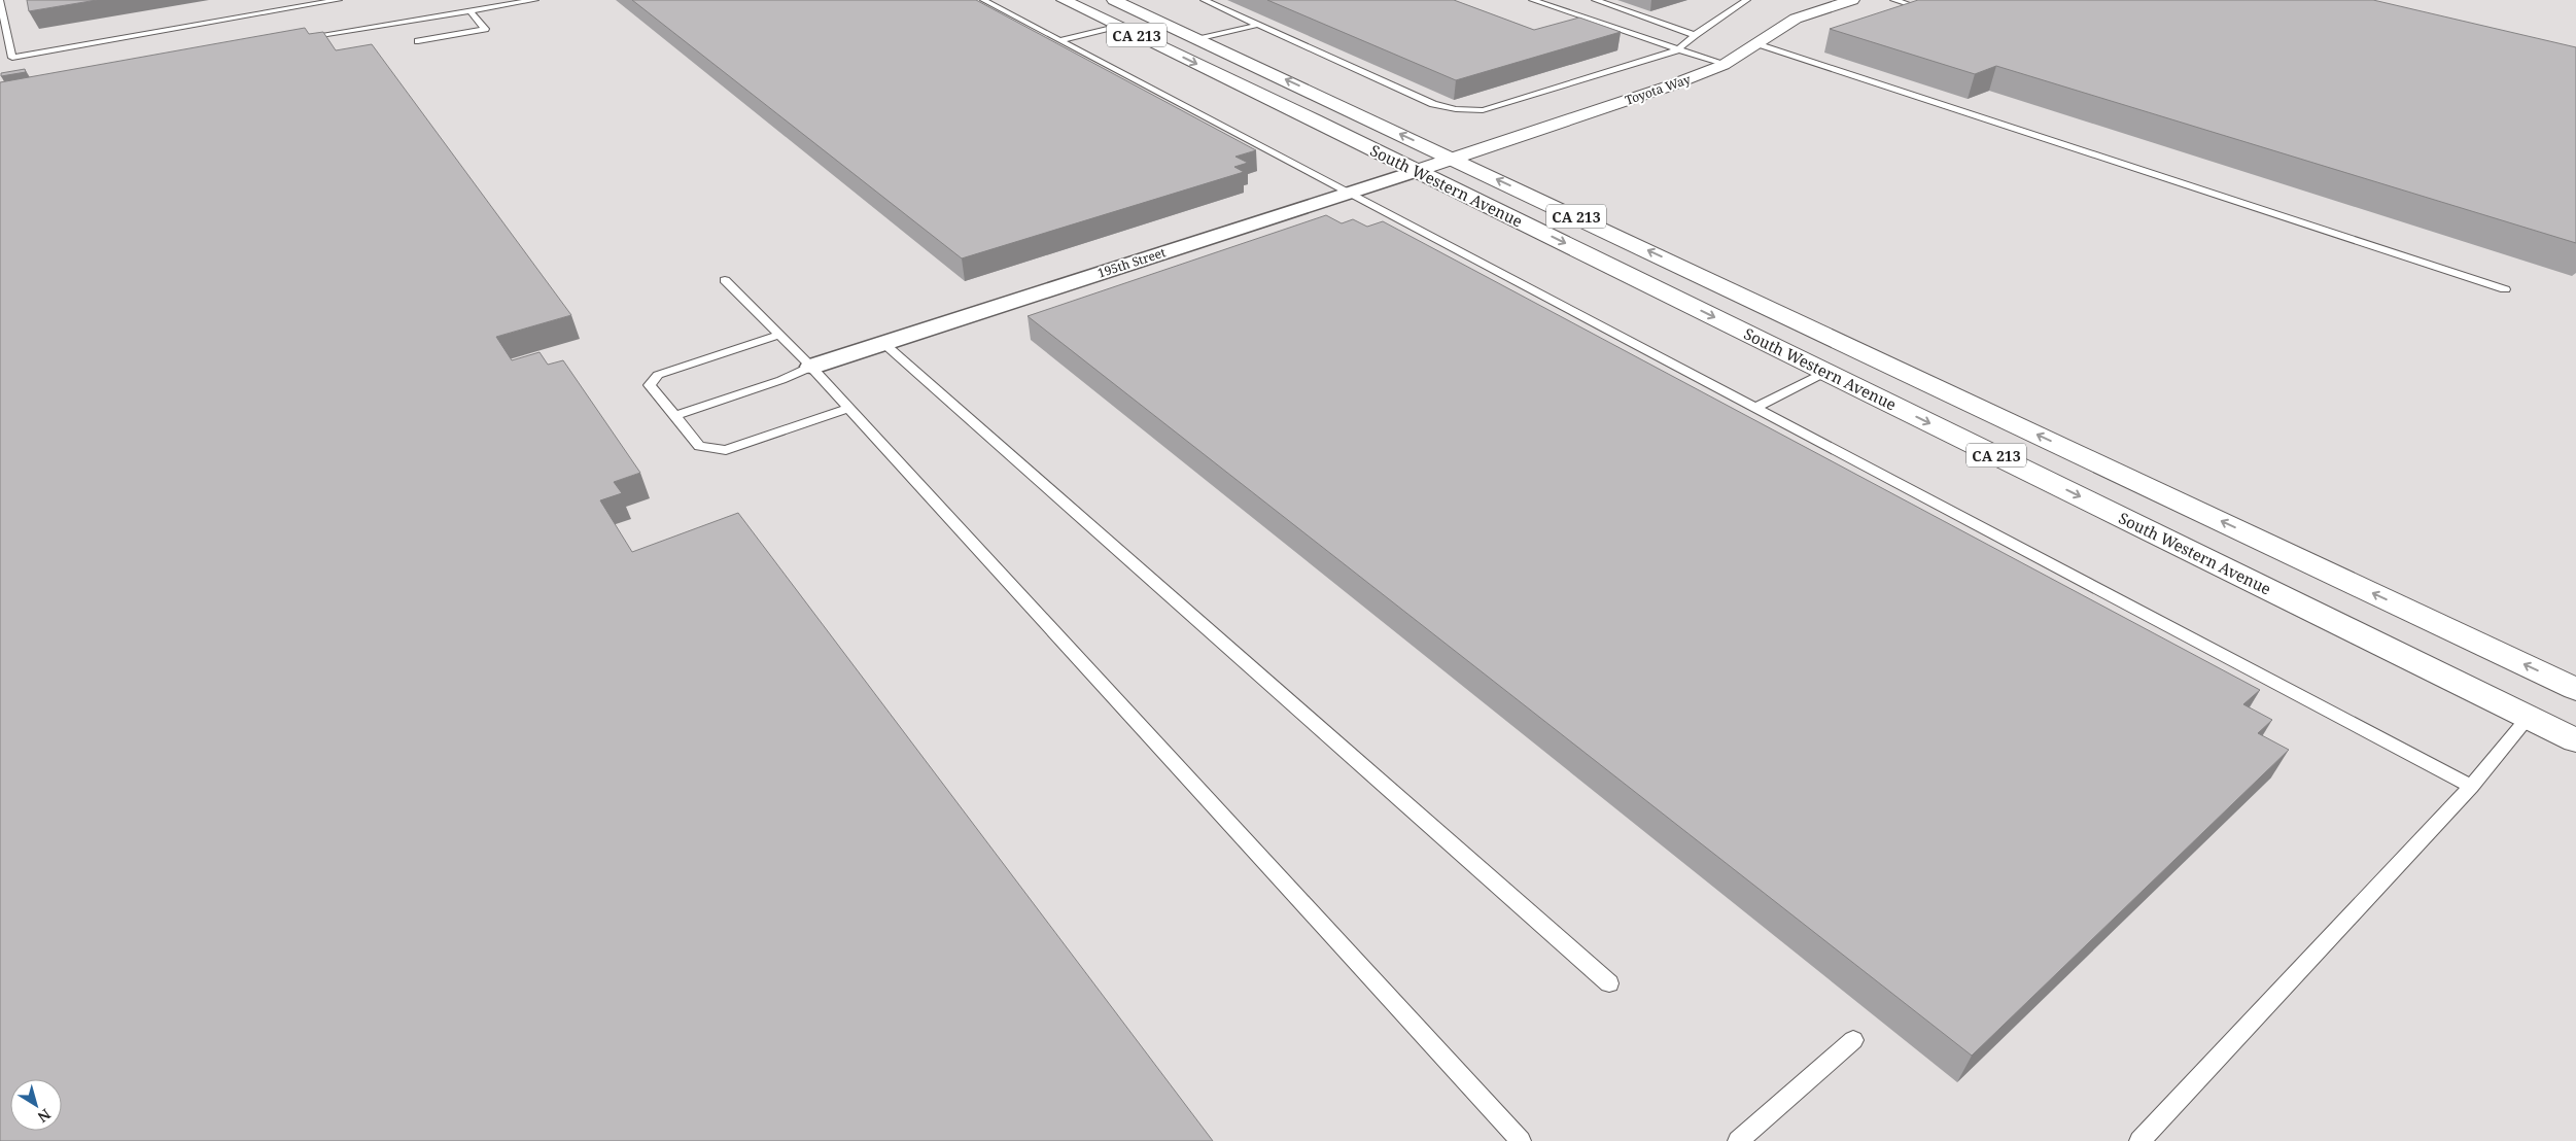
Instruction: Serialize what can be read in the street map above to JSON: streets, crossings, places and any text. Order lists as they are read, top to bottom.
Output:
{
  "streets": {
    "main road": [
      "CA 213",
      "Toyota Way",
      "South Western Avenue",
      "195th Street"
    ]
  },
  "crossings": [
    ["Toyota Way", "South Western Avenue"],
    ["Toyota Way", "195th Street"],
    ["South Western Avenue", "195th Street"]
  ],
  "north": "bottom right"
}
